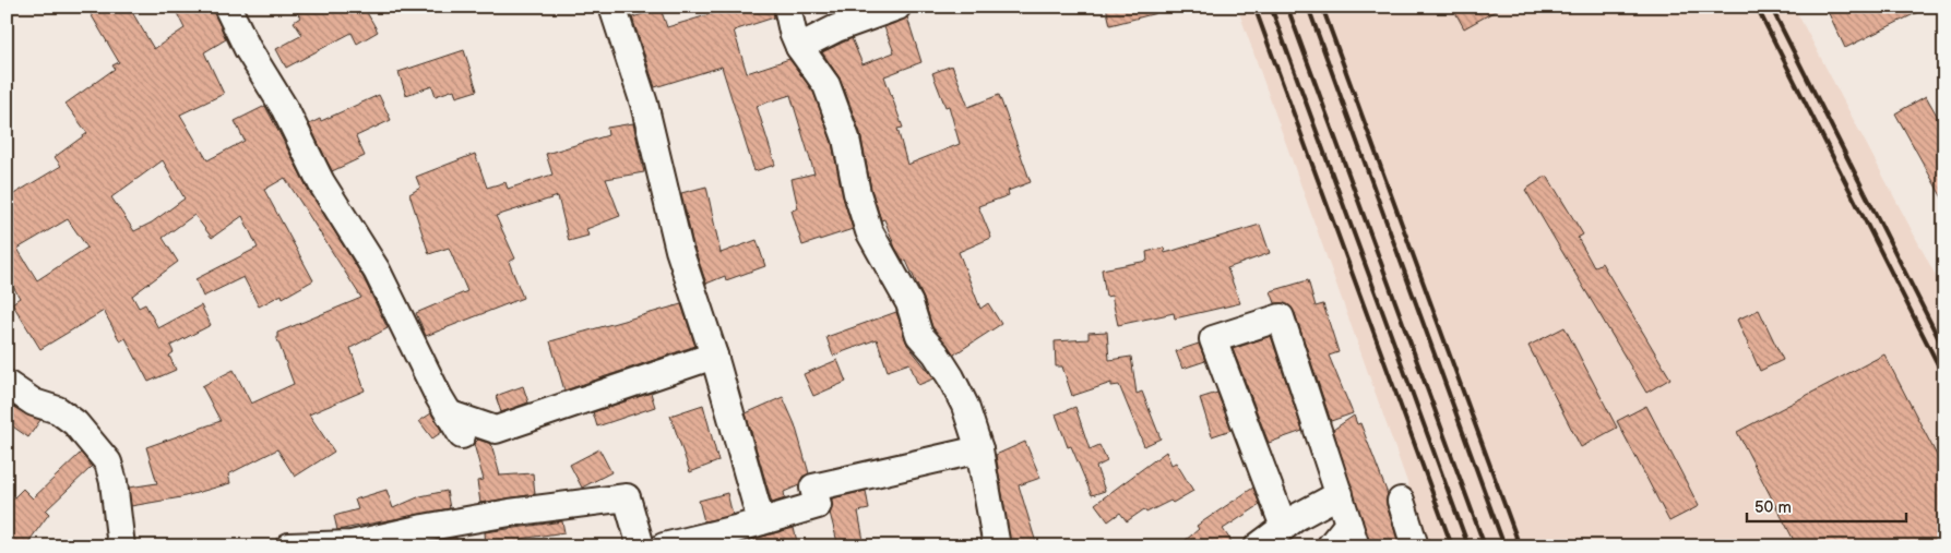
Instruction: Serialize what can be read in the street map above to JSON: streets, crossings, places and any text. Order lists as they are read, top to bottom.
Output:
{
  "scale_bar": "50 m"
}
